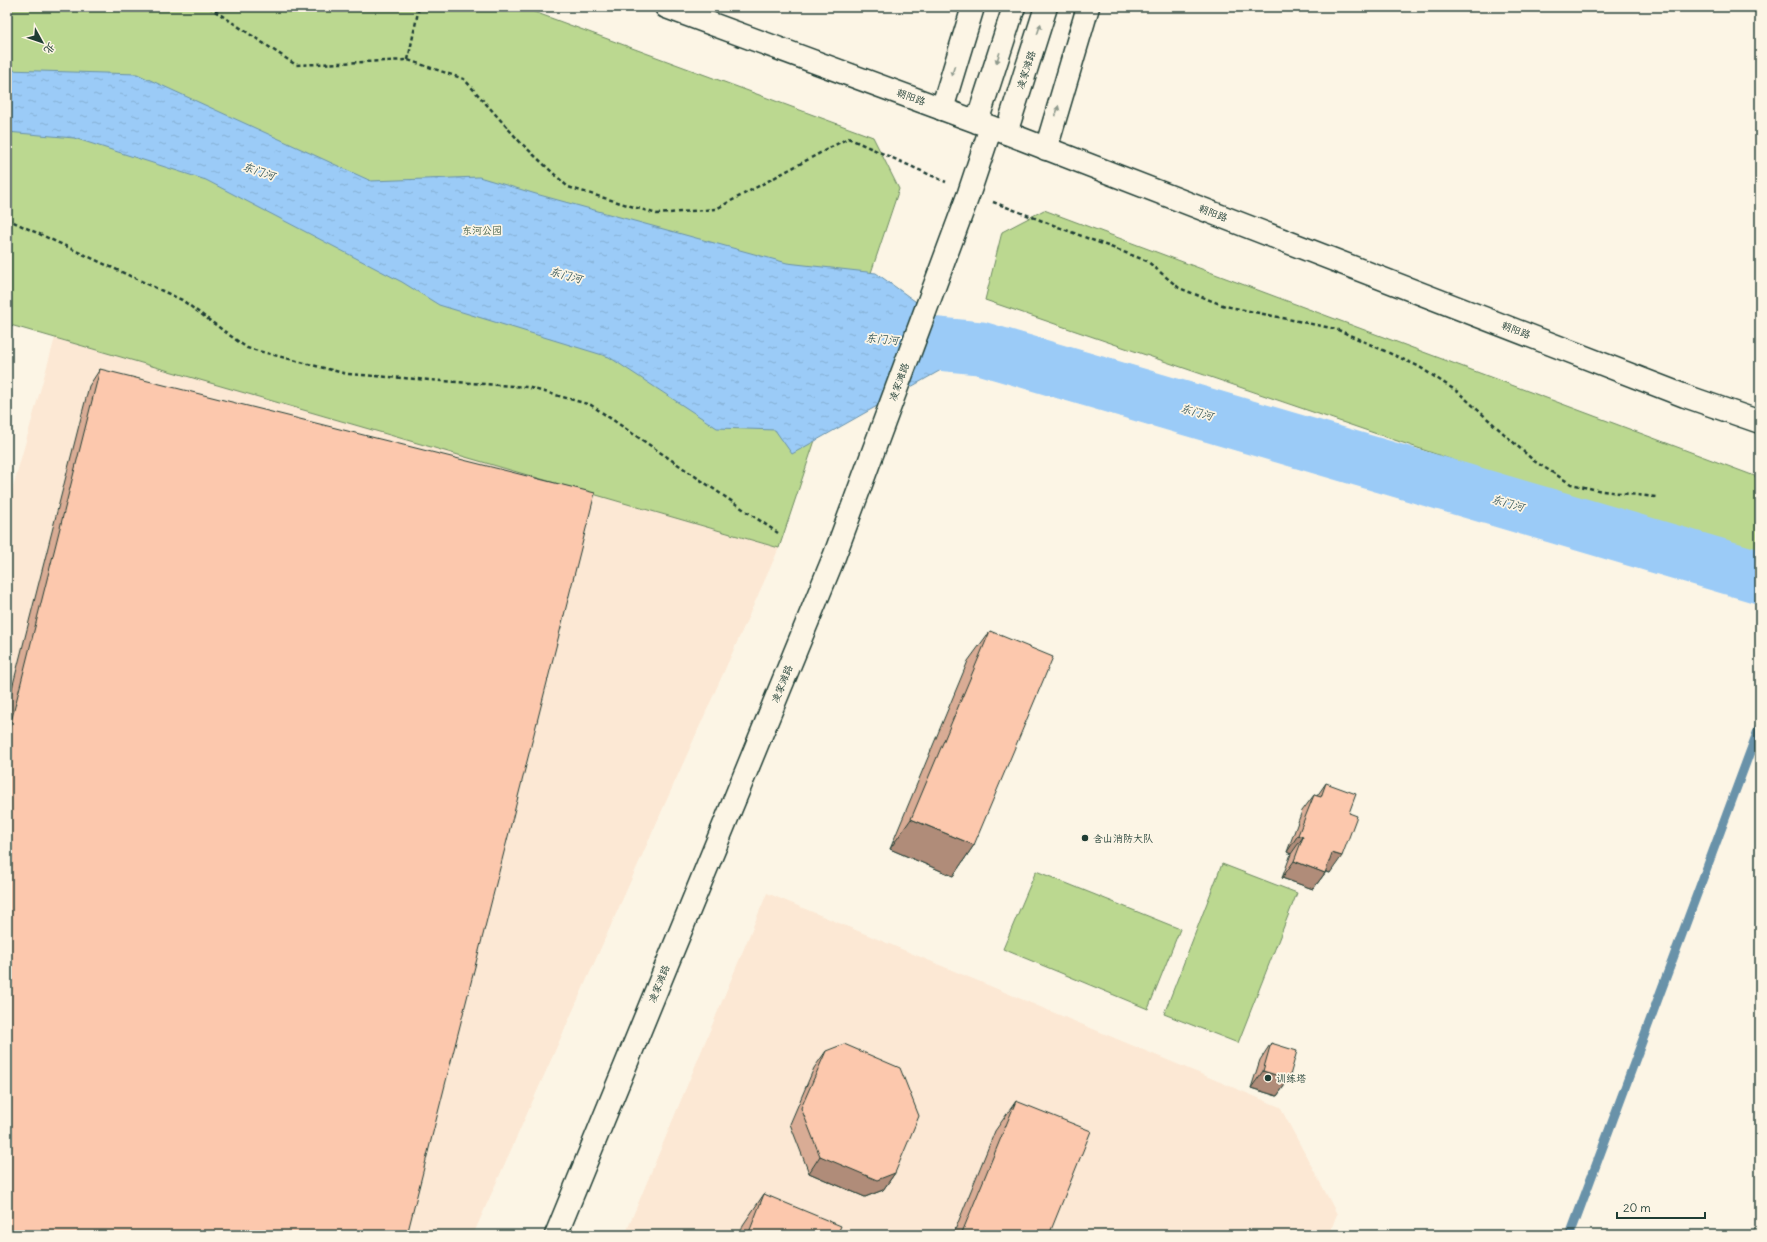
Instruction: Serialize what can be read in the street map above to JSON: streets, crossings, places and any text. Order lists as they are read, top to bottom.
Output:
{
  "streets": {
    "main road": ["凌家滩路", "朝阳路"]
  },
  "crossings": [
    ["凌家滩路", "朝阳路"]
  ],
  "water": ["东门河"],
  "parks": ["东河公园"],
  "places": ["含山消防大队", "训练塔"],
  "scale_bar": "20 m",
  "north": "bottom right"
}
